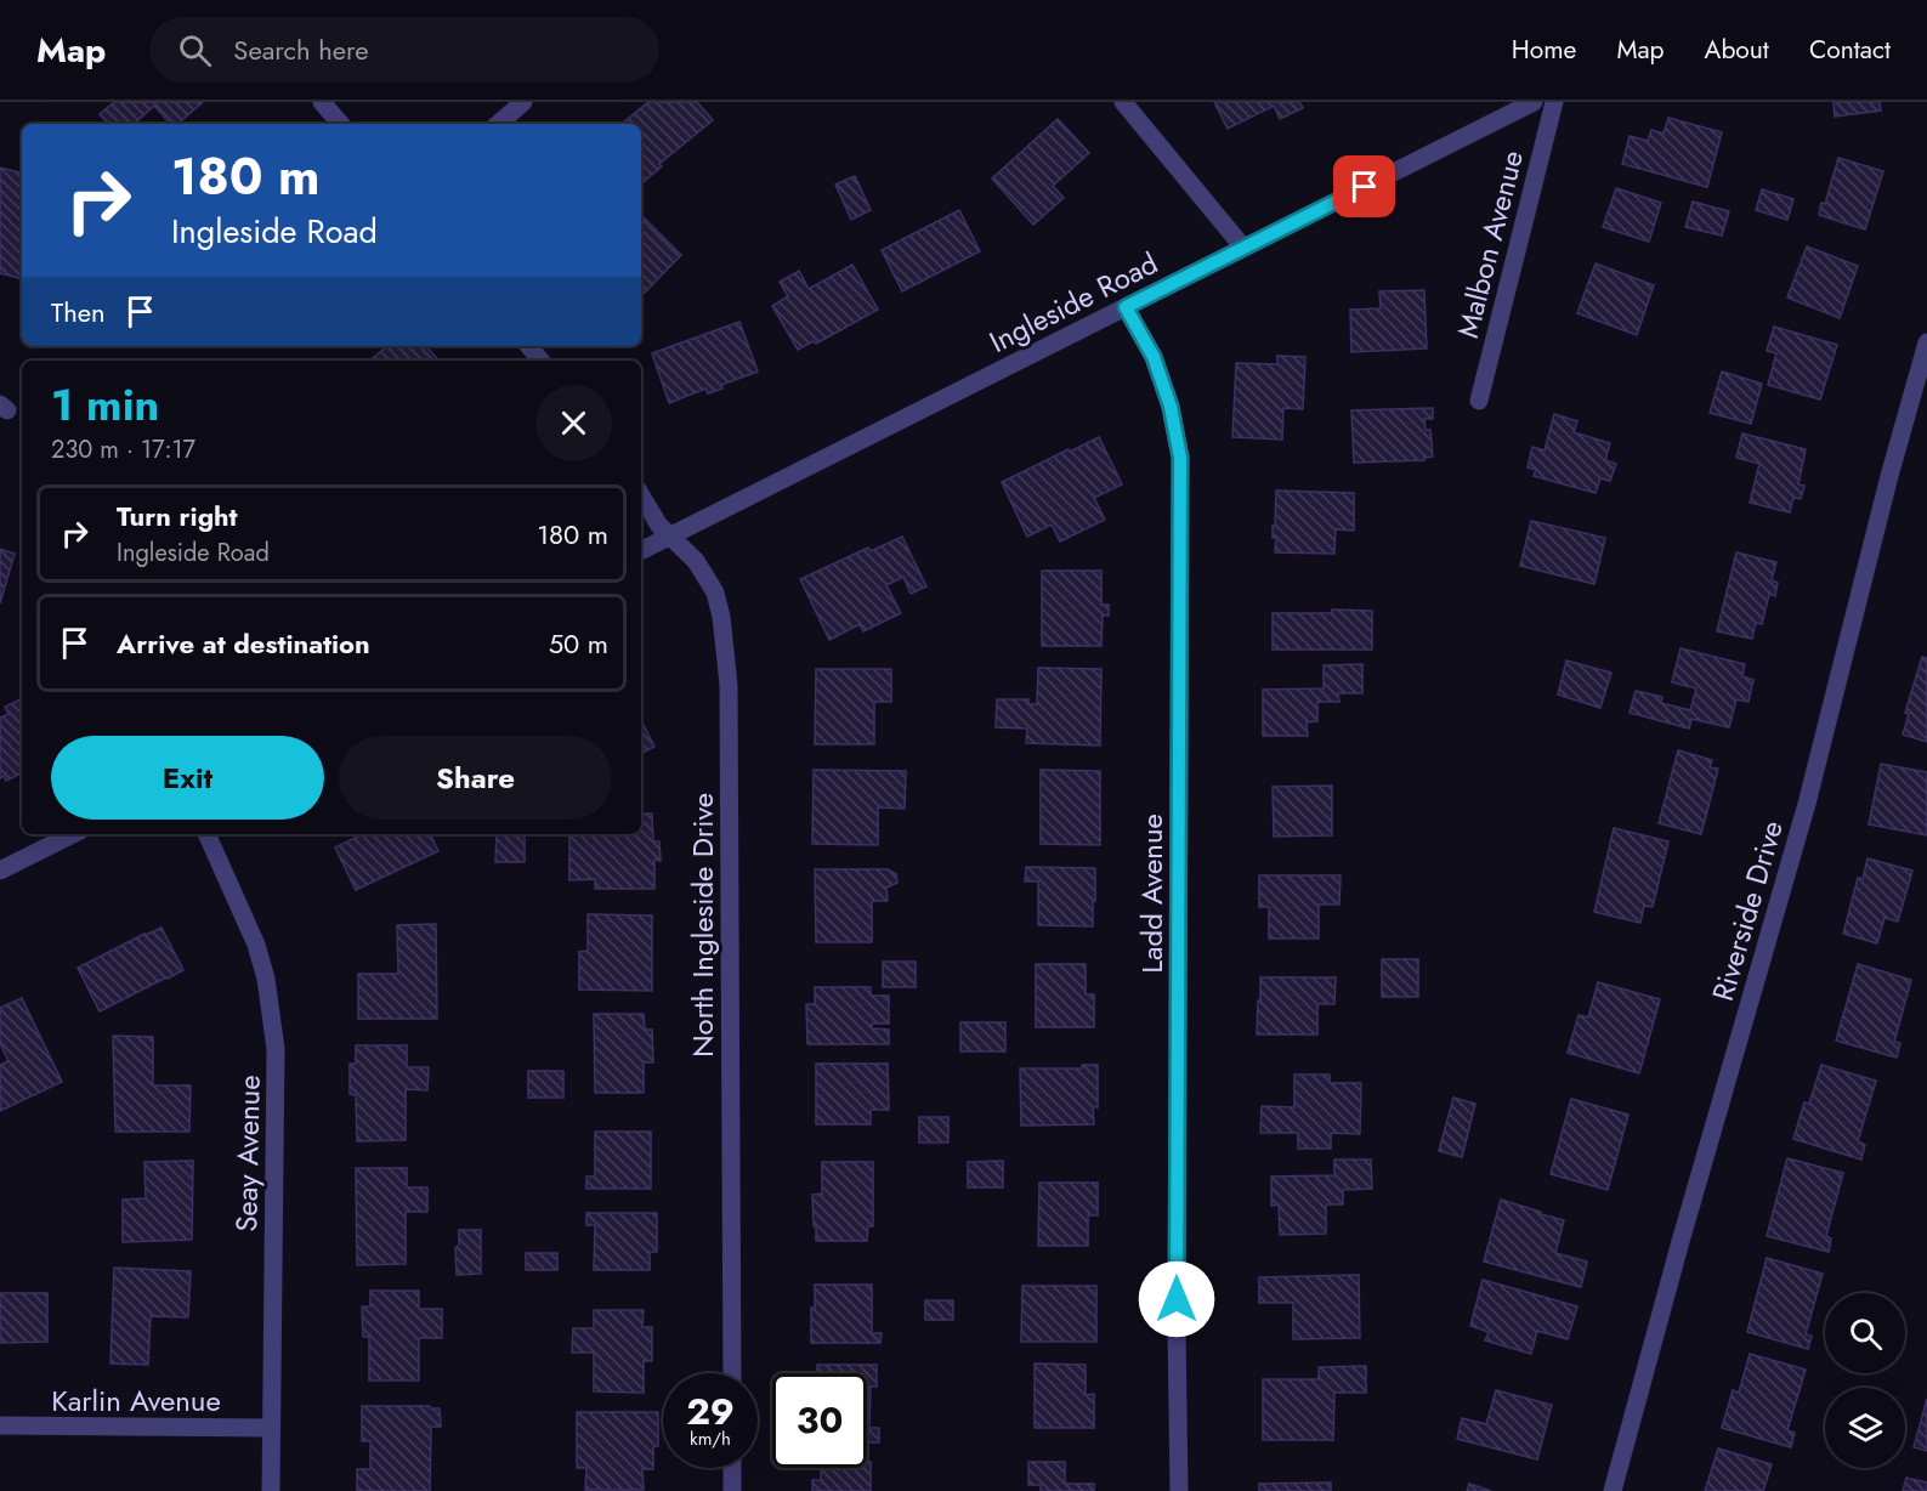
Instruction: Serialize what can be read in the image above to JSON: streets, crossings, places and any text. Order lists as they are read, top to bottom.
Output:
{
  "streets": {
    "street": [
      "Malbon Avenue",
      "Ingleside Road",
      "Ladd Avenue",
      "Riverside Drive",
      "North Ingleside Drive",
      "Seay Avenue",
      "Karlin Avenue"
    ]
  },
  "crossings": [
    ["Ingleside Road", "Ladd Avenue"],
    ["Ingleside Road", "North Ingleside Drive"],
    ["Seay Avenue", "Karlin Avenue"]
  ],
  "page": {
    "header": "Map",
    "search": "Search here",
    "nav": [
      "Home",
      "Map",
      "About",
      "Contact"
    ],
    "turn": ["180 m", "Ingleside Road"],
    "then": "Then",
    "heading": ["1 min", "230 m · 17:17"],
    "list": [
      {
        "name": "Turn right",
        "note": "Ingleside Road",
        "value": "180 m"
      },
      {
        "name": "Arrive at destination",
        "value": "50 m"
      }
    ],
    "buttons": ["Exit", "Share"],
    "speed": "29 km/h",
    "limit": "30"
  }
}
